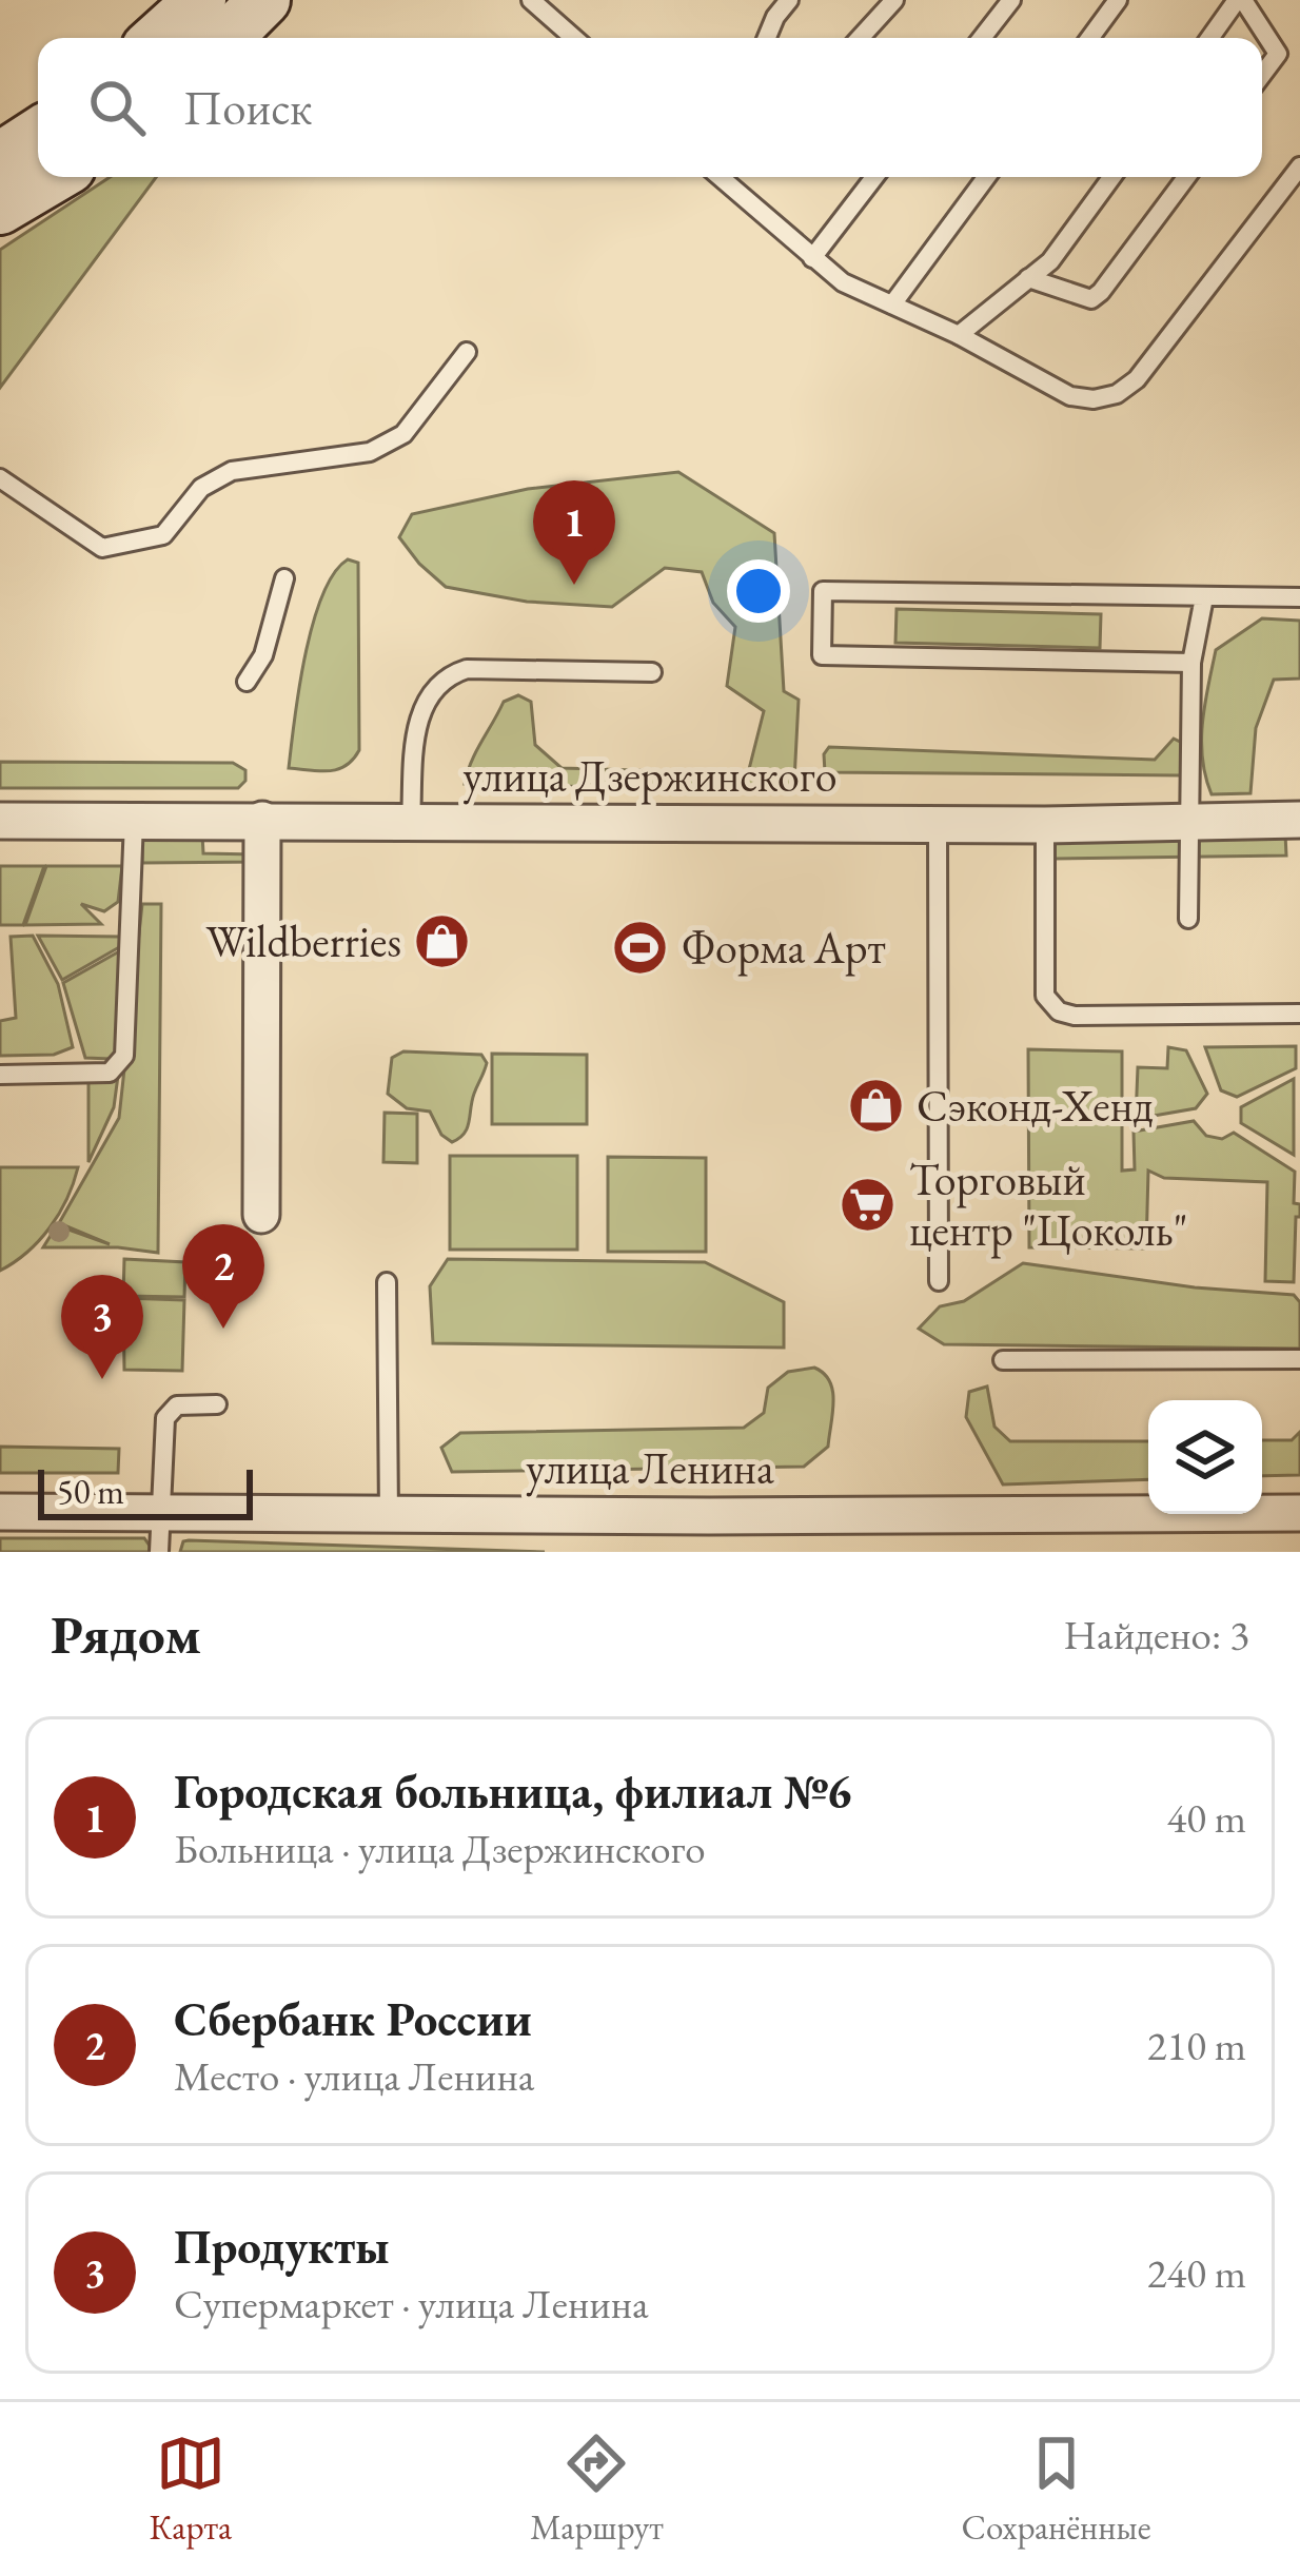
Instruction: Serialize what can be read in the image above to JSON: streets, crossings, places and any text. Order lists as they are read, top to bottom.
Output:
{
  "streets": {
    "street": ["улица Дзержинского", "улица Ленина"]
  },
  "places": {
    "shop": ["Wildberries", "Сэконд-Хенд"],
    "sports": ["Форма Арт"],
    "supermarket": ["Торговый центр \"Цоколь\""]
  },
  "scale_bar": "50 m",
  "page": {
    "search": "Поиск",
    "pins": ["1", "2", "3"],
    "scale": "50 m",
    "heading": ["Рядом", "Найдено: 3"],
    "list": [
      {
        "mark": "1",
        "name": "Городская больница, филиал №6",
        "note": "Больница · улица Дзержинского",
        "value": "40 m"
      },
      {
        "mark": "2",
        "name": "Сбербанк России",
        "note": "Место · улица Ленина",
        "value": "210 m"
      },
      {
        "mark": "3",
        "name": "Продукты",
        "note": "Супермаркет · улица Ленина",
        "value": "240 m"
      }
    ],
    "nav": ["Карта", "Маршрут", "Сохранённые"]
  }
}
